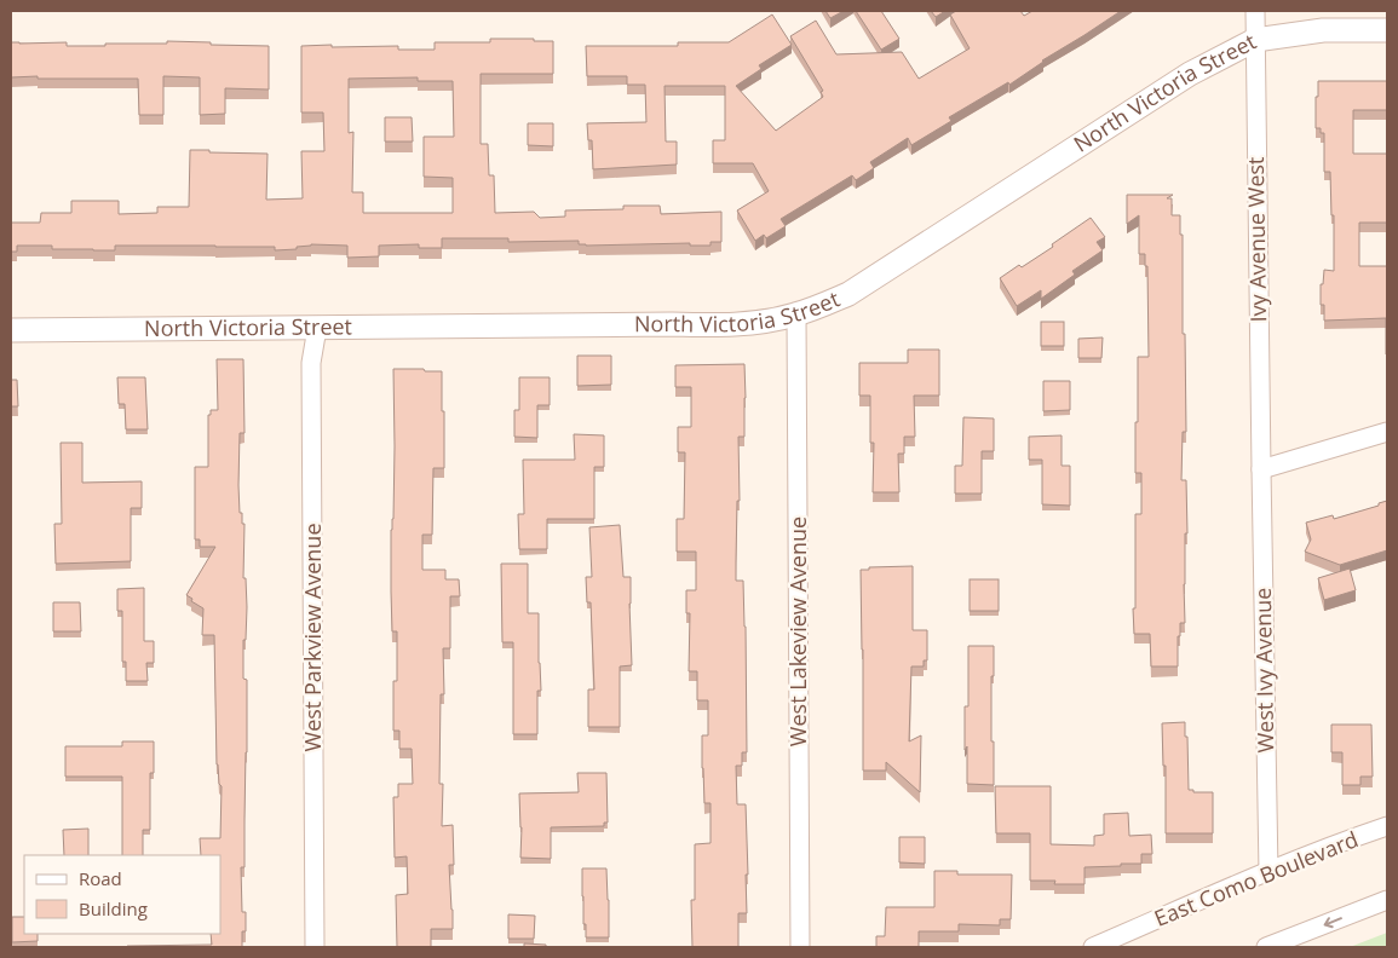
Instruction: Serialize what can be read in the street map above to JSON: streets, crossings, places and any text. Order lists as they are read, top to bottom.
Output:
{
  "streets": {
    "street": [
      "North Victoria Street",
      "Ivy Avenue West",
      "West Lakeview Avenue",
      "West Parkview Avenue",
      "West Ivy Avenue",
      "East Como Boulevard"
    ]
  },
  "crossings": [
    ["North Victoria Street", "Ivy Avenue West"],
    ["North Victoria Street", "West Lakeview Avenue"],
    ["North Victoria Street", "West Parkview Avenue"],
    ["Ivy Avenue West", "West Ivy Avenue"],
    ["West Ivy Avenue", "East Como Boulevard"]
  ],
  "legend": ["Road", "Building"]
}
